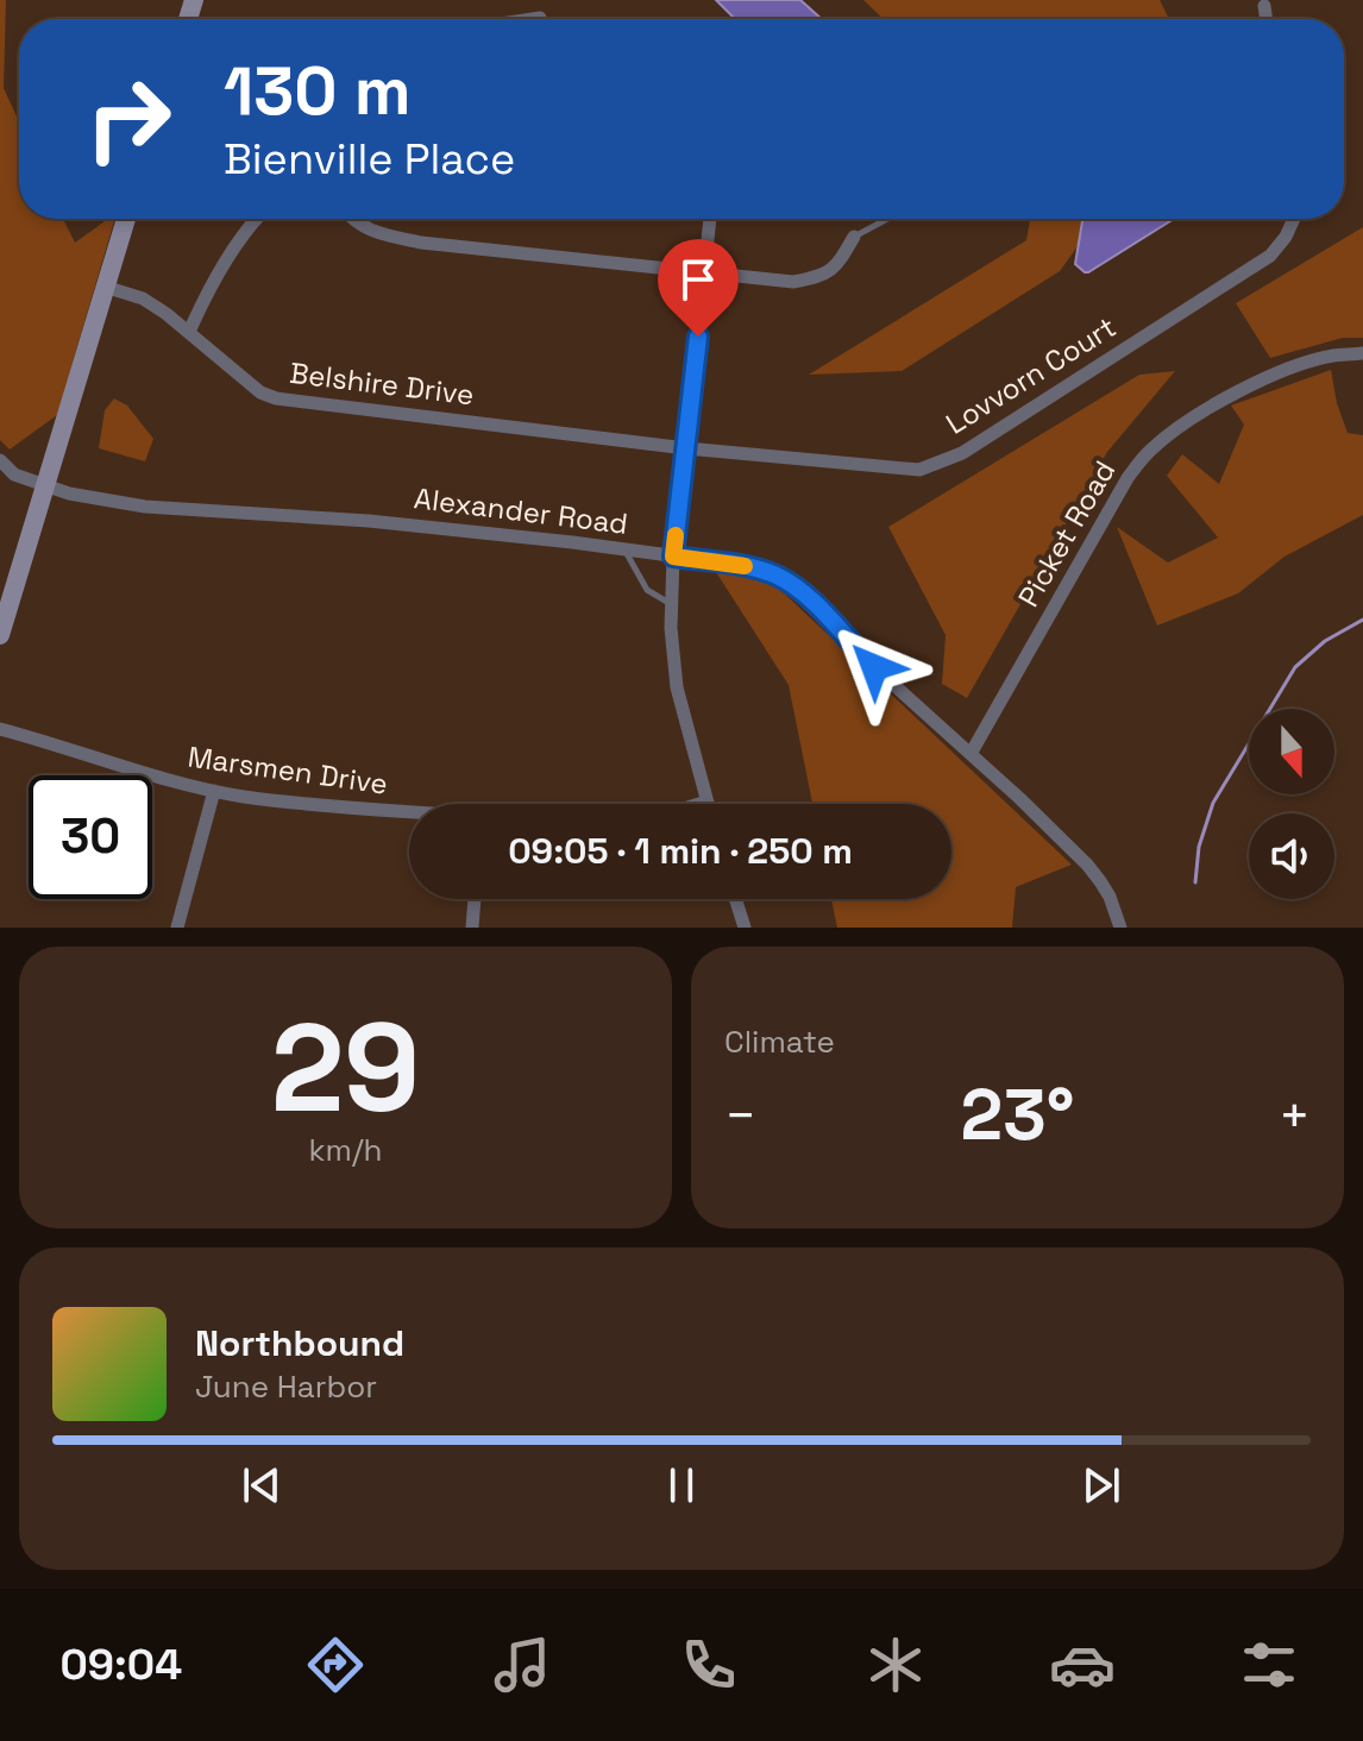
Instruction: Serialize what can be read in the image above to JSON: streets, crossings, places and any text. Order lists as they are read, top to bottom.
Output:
{
  "streets": {
    "street": [
      "Lovvorn Court",
      "Belshire Drive",
      "Alexander Road",
      "Picket Road",
      "Marsmen Drive"
    ]
  },
  "crossings": [
    ["Lovvorn Court", "Belshire Drive"],
    ["Alexander Road", "Picket Road"]
  ],
  "north": "bottom",
  "page": {
    "turn": ["130 m", "Bienville Place"],
    "limit": "30",
    "trip": "09:05 · 1 min · 250 m",
    "tile": [
      ["29", "km/h"],
      "Climate"
    ],
    "heat": ["−", "23°", "+"],
    "song": ["Northbound", "June Harbor"],
    "tabs": "09:04"
  }
}
